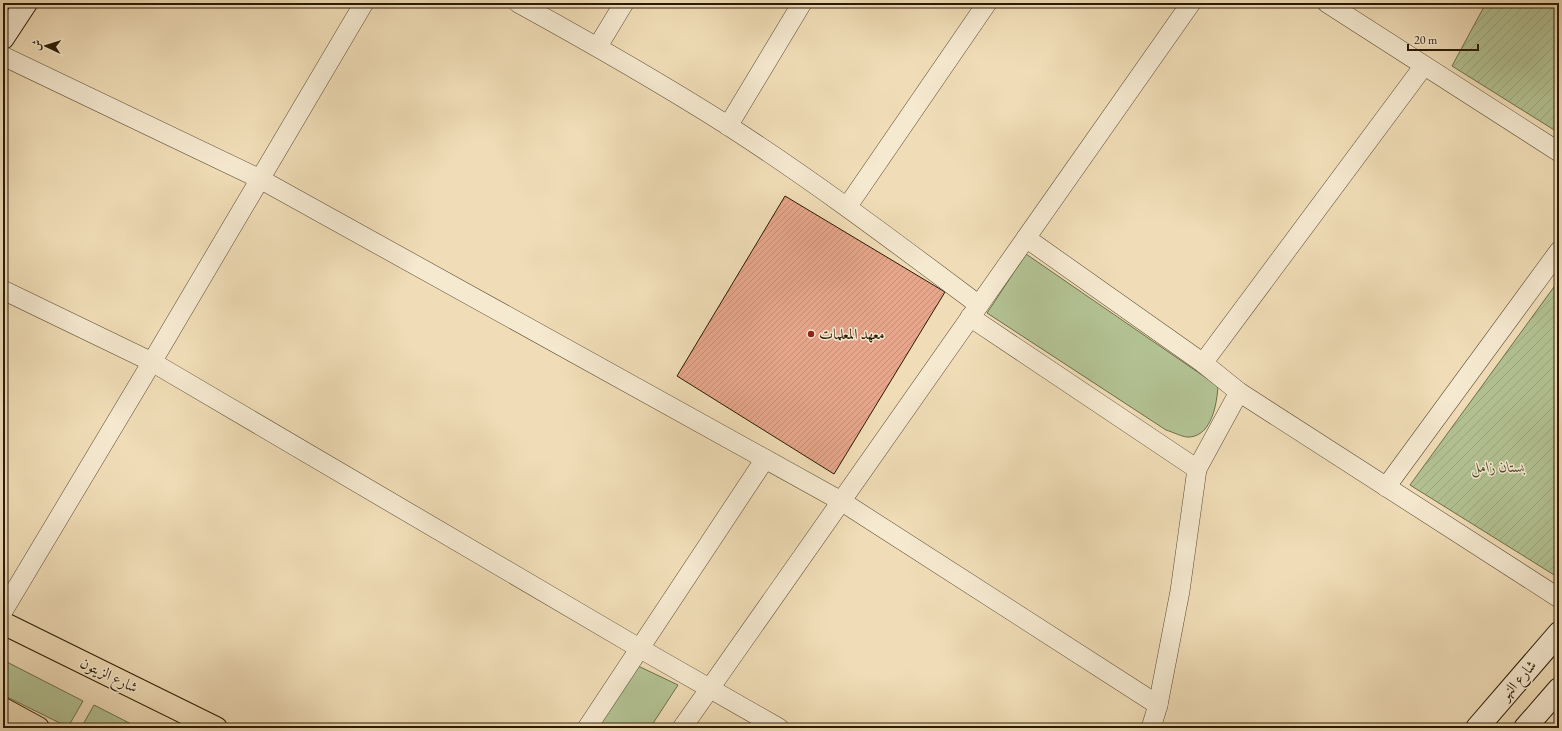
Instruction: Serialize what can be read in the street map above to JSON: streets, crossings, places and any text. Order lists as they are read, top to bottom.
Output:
{
  "streets": {
    "main road": ["شارع الزيتون", "شارع النهر"]
  },
  "parks": ["بستان زامل"],
  "places": ["معهد المعلمات"],
  "scale_bar": "20 m",
  "north": "left"
}
